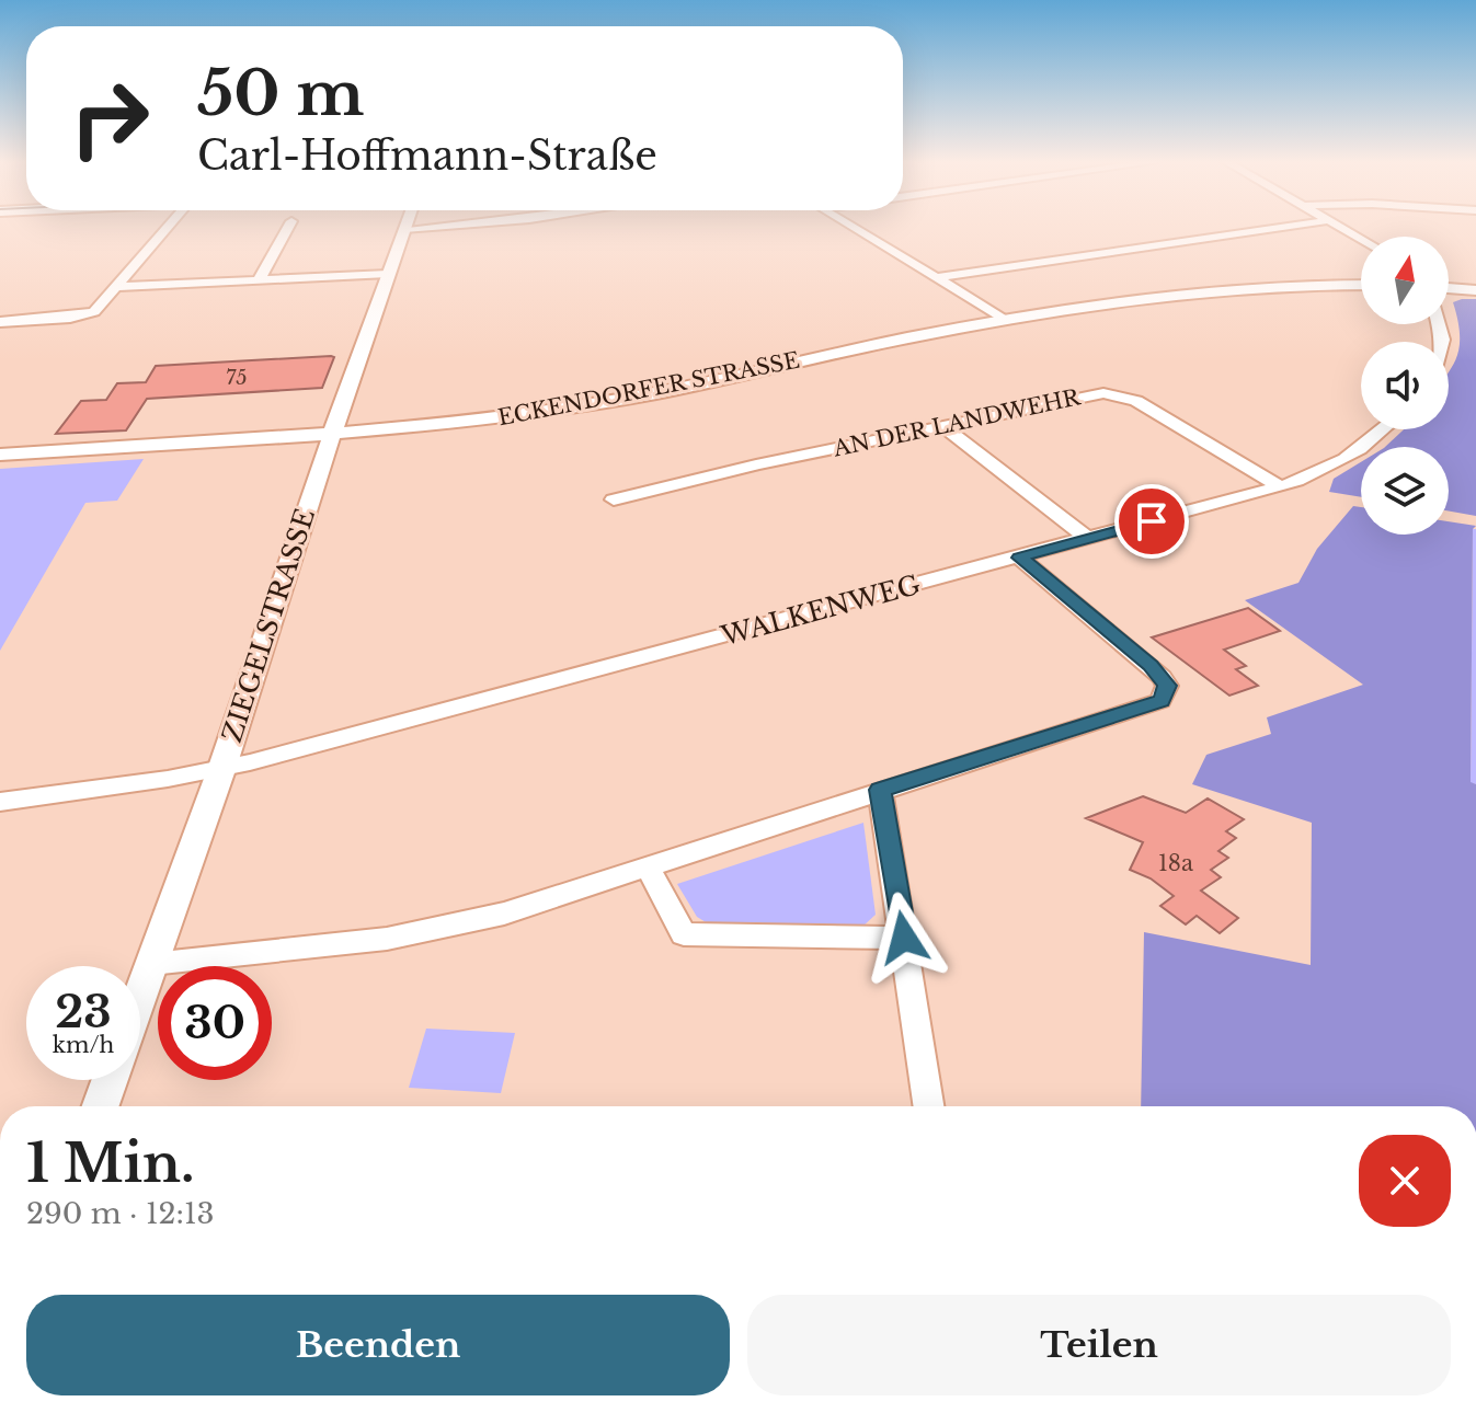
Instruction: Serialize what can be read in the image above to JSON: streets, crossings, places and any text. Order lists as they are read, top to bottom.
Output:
{
  "streets": {
    "street": [
      "ECKENDORFER STRASSE",
      "AN DER LANDWEHR",
      "WALKENWEG",
      "ZIEGELSTRASSE"
    ]
  },
  "crossings": [
    ["ECKENDORFER STRASSE", "ZIEGELSTRASSE"],
    ["AN DER LANDWEHR", "WALKENWEG"],
    ["WALKENWEG", "ZIEGELSTRASSE"]
  ],
  "house_numbers": ["75", "18a"],
  "north": "top",
  "page": {
    "turn": ["50 m", "Carl-Hoffmann-Straße"],
    "speed": "23 km/h",
    "limit": "30",
    "heading": ["1 Min.", "290 m · 12:13"],
    "buttons": ["Beenden", "Teilen"]
  }
}
